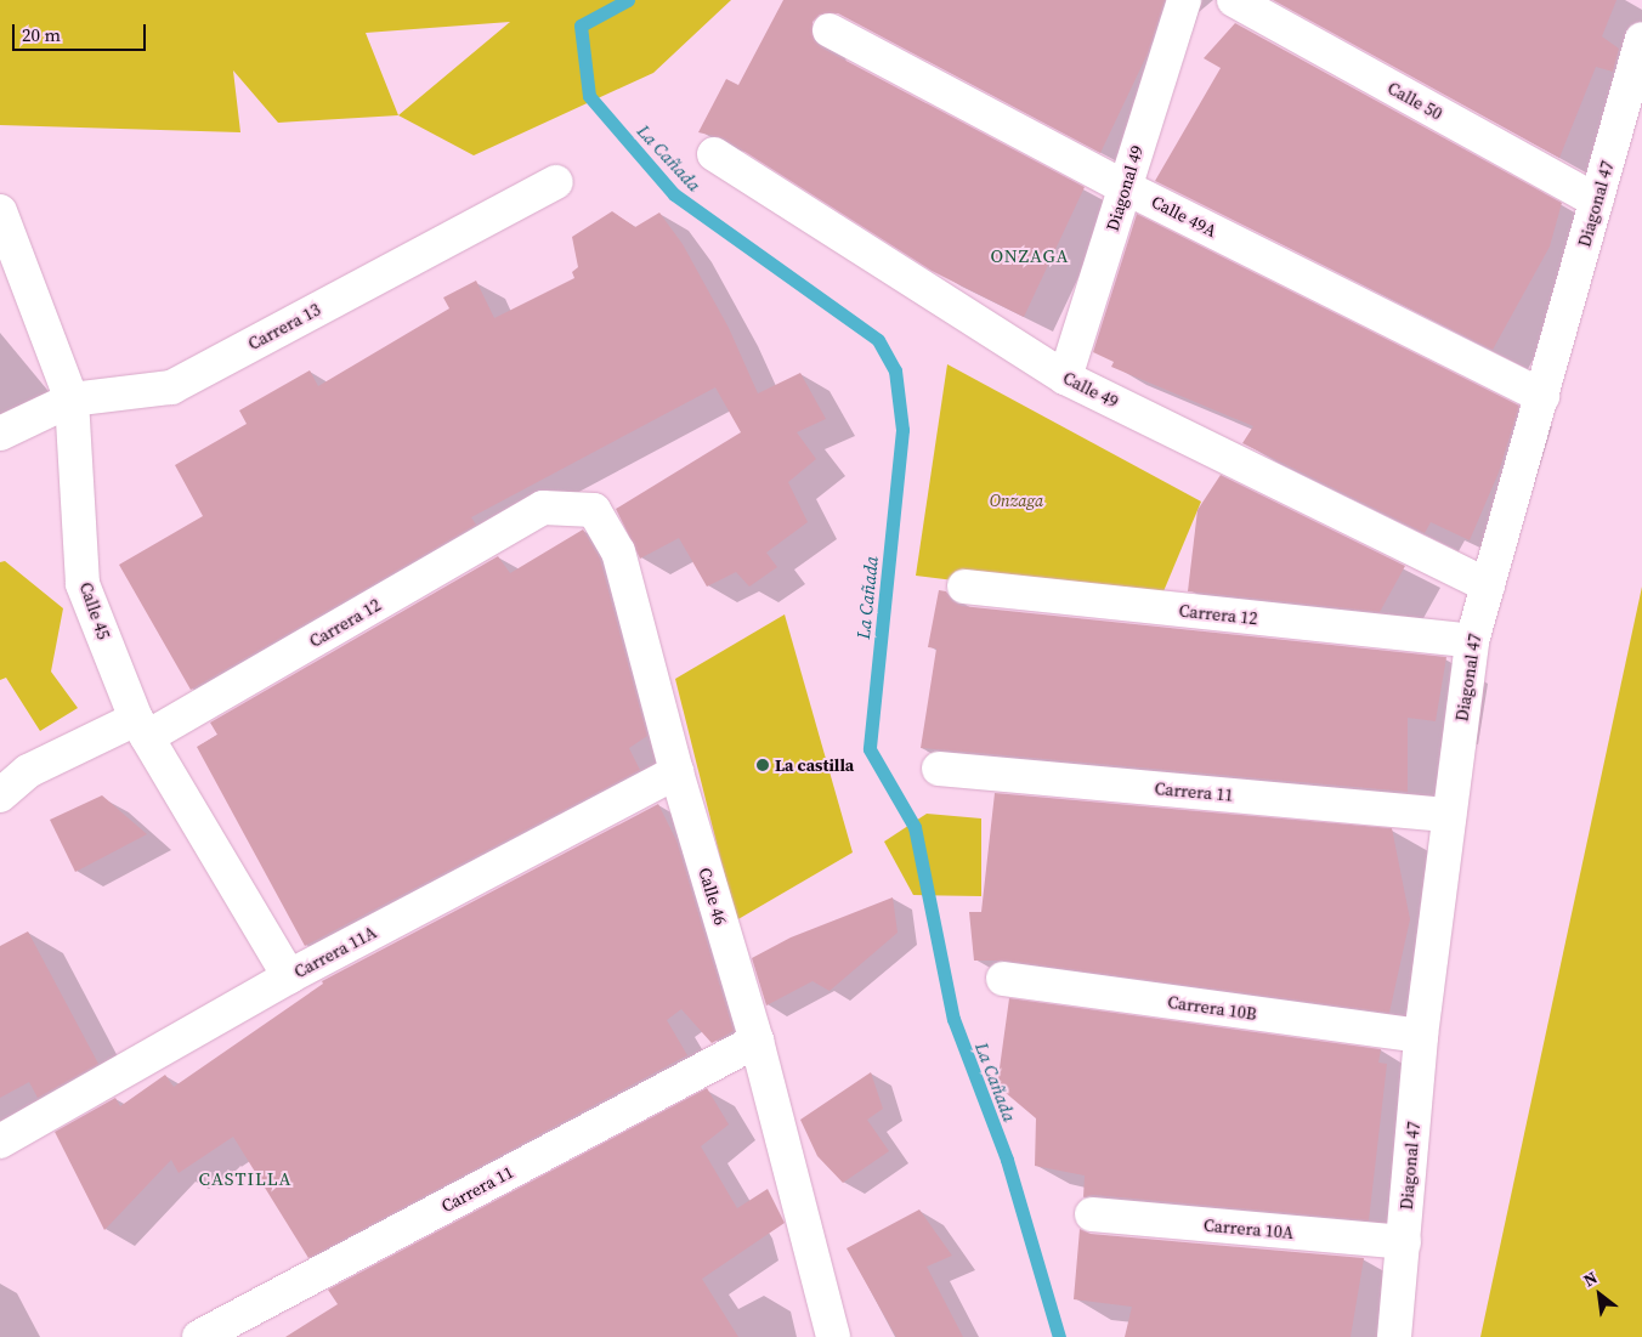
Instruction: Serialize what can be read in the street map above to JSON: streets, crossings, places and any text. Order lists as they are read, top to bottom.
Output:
{
  "streets": {
    "street": [
      "Calle 50",
      "Diagonal 49",
      "Diagonal 47",
      "Calle 49A",
      "Carrera 13",
      "Calle 49",
      "Calle 45",
      "Carrera 12",
      "Carrera 11",
      "Calle 46",
      "Carrera 11A",
      "Carrera 10B",
      "Carrera 10A"
    ]
  },
  "crossings": [
    ["Calle 50", "Diagonal 47"],
    ["Diagonal 49", "Calle 49A"],
    ["Diagonal 49", "Calle 49"],
    ["Diagonal 47", "Calle 49A"],
    ["Diagonal 47", "Calle 49"],
    ["Diagonal 47", "Carrera 12"],
    ["Diagonal 47", "Carrera 11"],
    ["Diagonal 47", "Carrera 10B"],
    ["Diagonal 47", "Carrera 10A"],
    ["Carrera 13", "Calle 45"],
    ["Calle 45", "Carrera 12"],
    ["Calle 45", "Carrera 11A"],
    ["Carrera 12", "Calle 46"],
    ["Carrera 11", "Calle 46"],
    ["Calle 46", "Carrera 11A"]
  ],
  "districts": ["ONZAGA", "CASTILLA"],
  "water": ["La Cañada"],
  "parks": ["Onzaga"],
  "places": ["La castilla"],
  "scale_bar": "20 m",
  "north": "top left"
}
